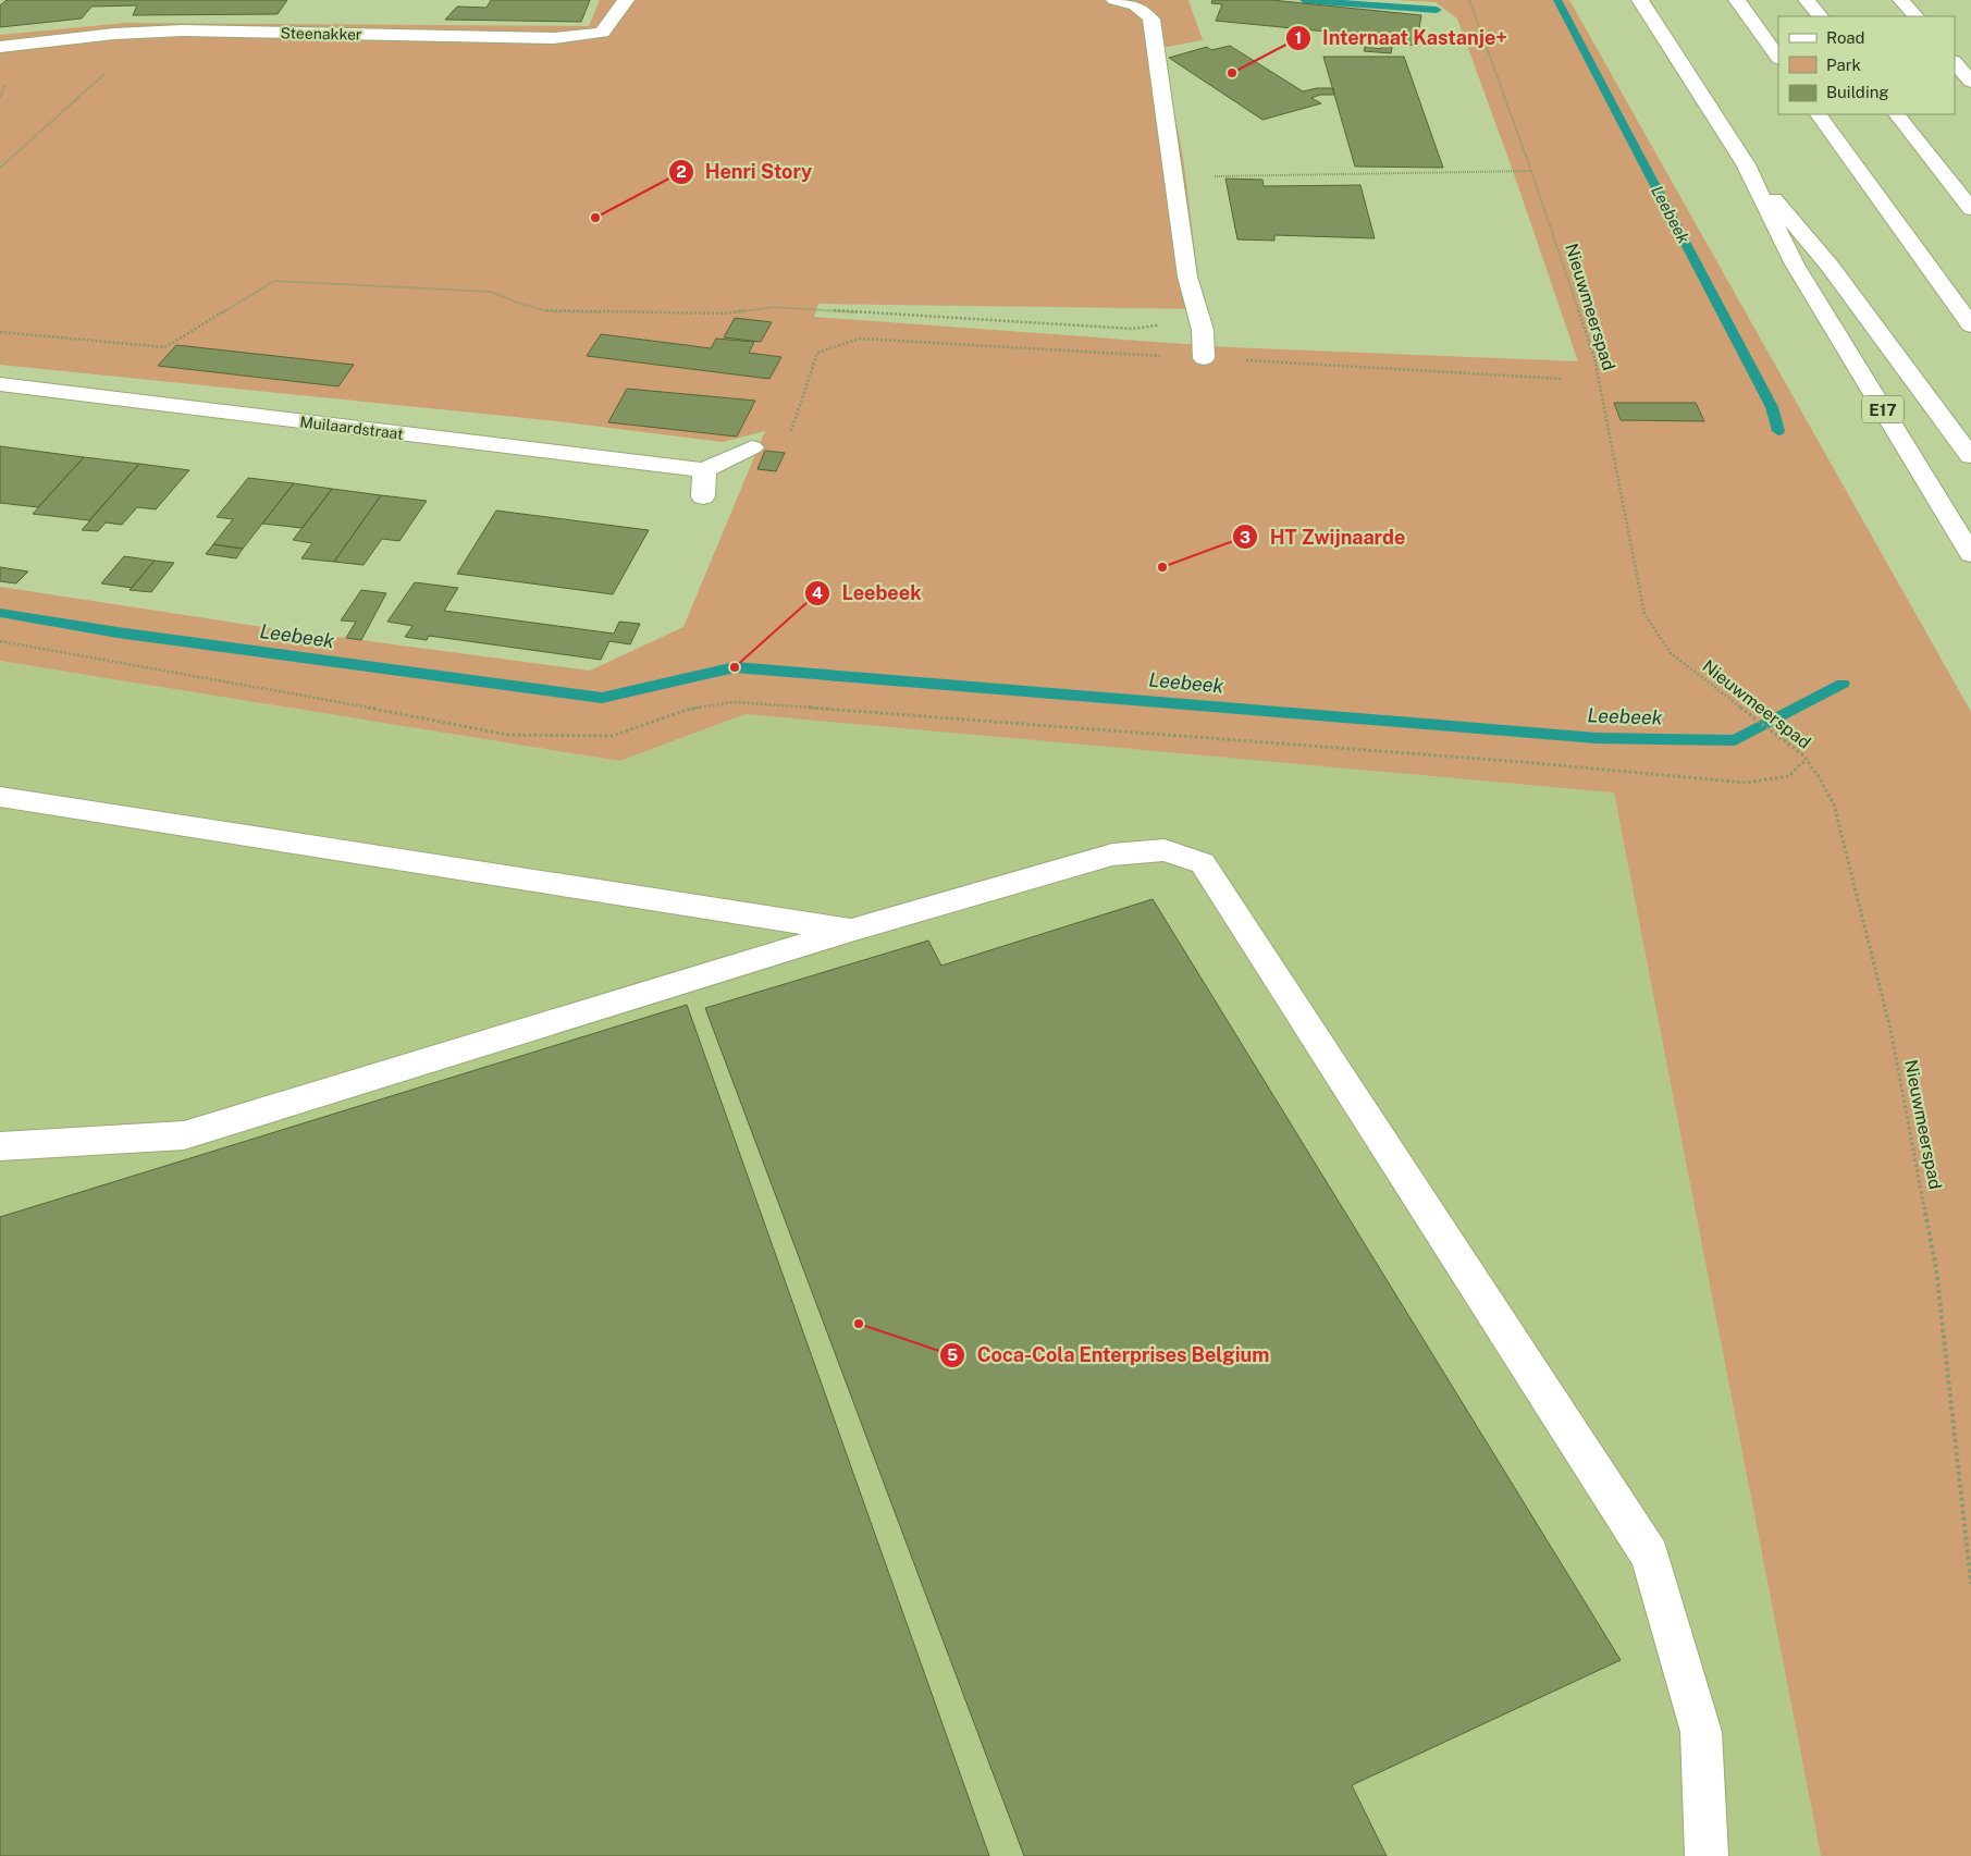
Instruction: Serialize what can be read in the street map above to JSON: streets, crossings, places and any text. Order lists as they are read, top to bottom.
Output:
{
  "streets": {
    "main road": ["Steenakker", "E17", "Muilaardstraat"],
    "path": ["Nieuwmeerspad"]
  },
  "water": ["Leebeek"],
  "places": [
    "Internaat Kastanje+",
    "Henri Story",
    "HT Zwijnaarde",
    "Leebeek",
    "Coca-Cola Enterprises Belgium"
  ],
  "legend": ["Road", "Park", "Building"]
}
